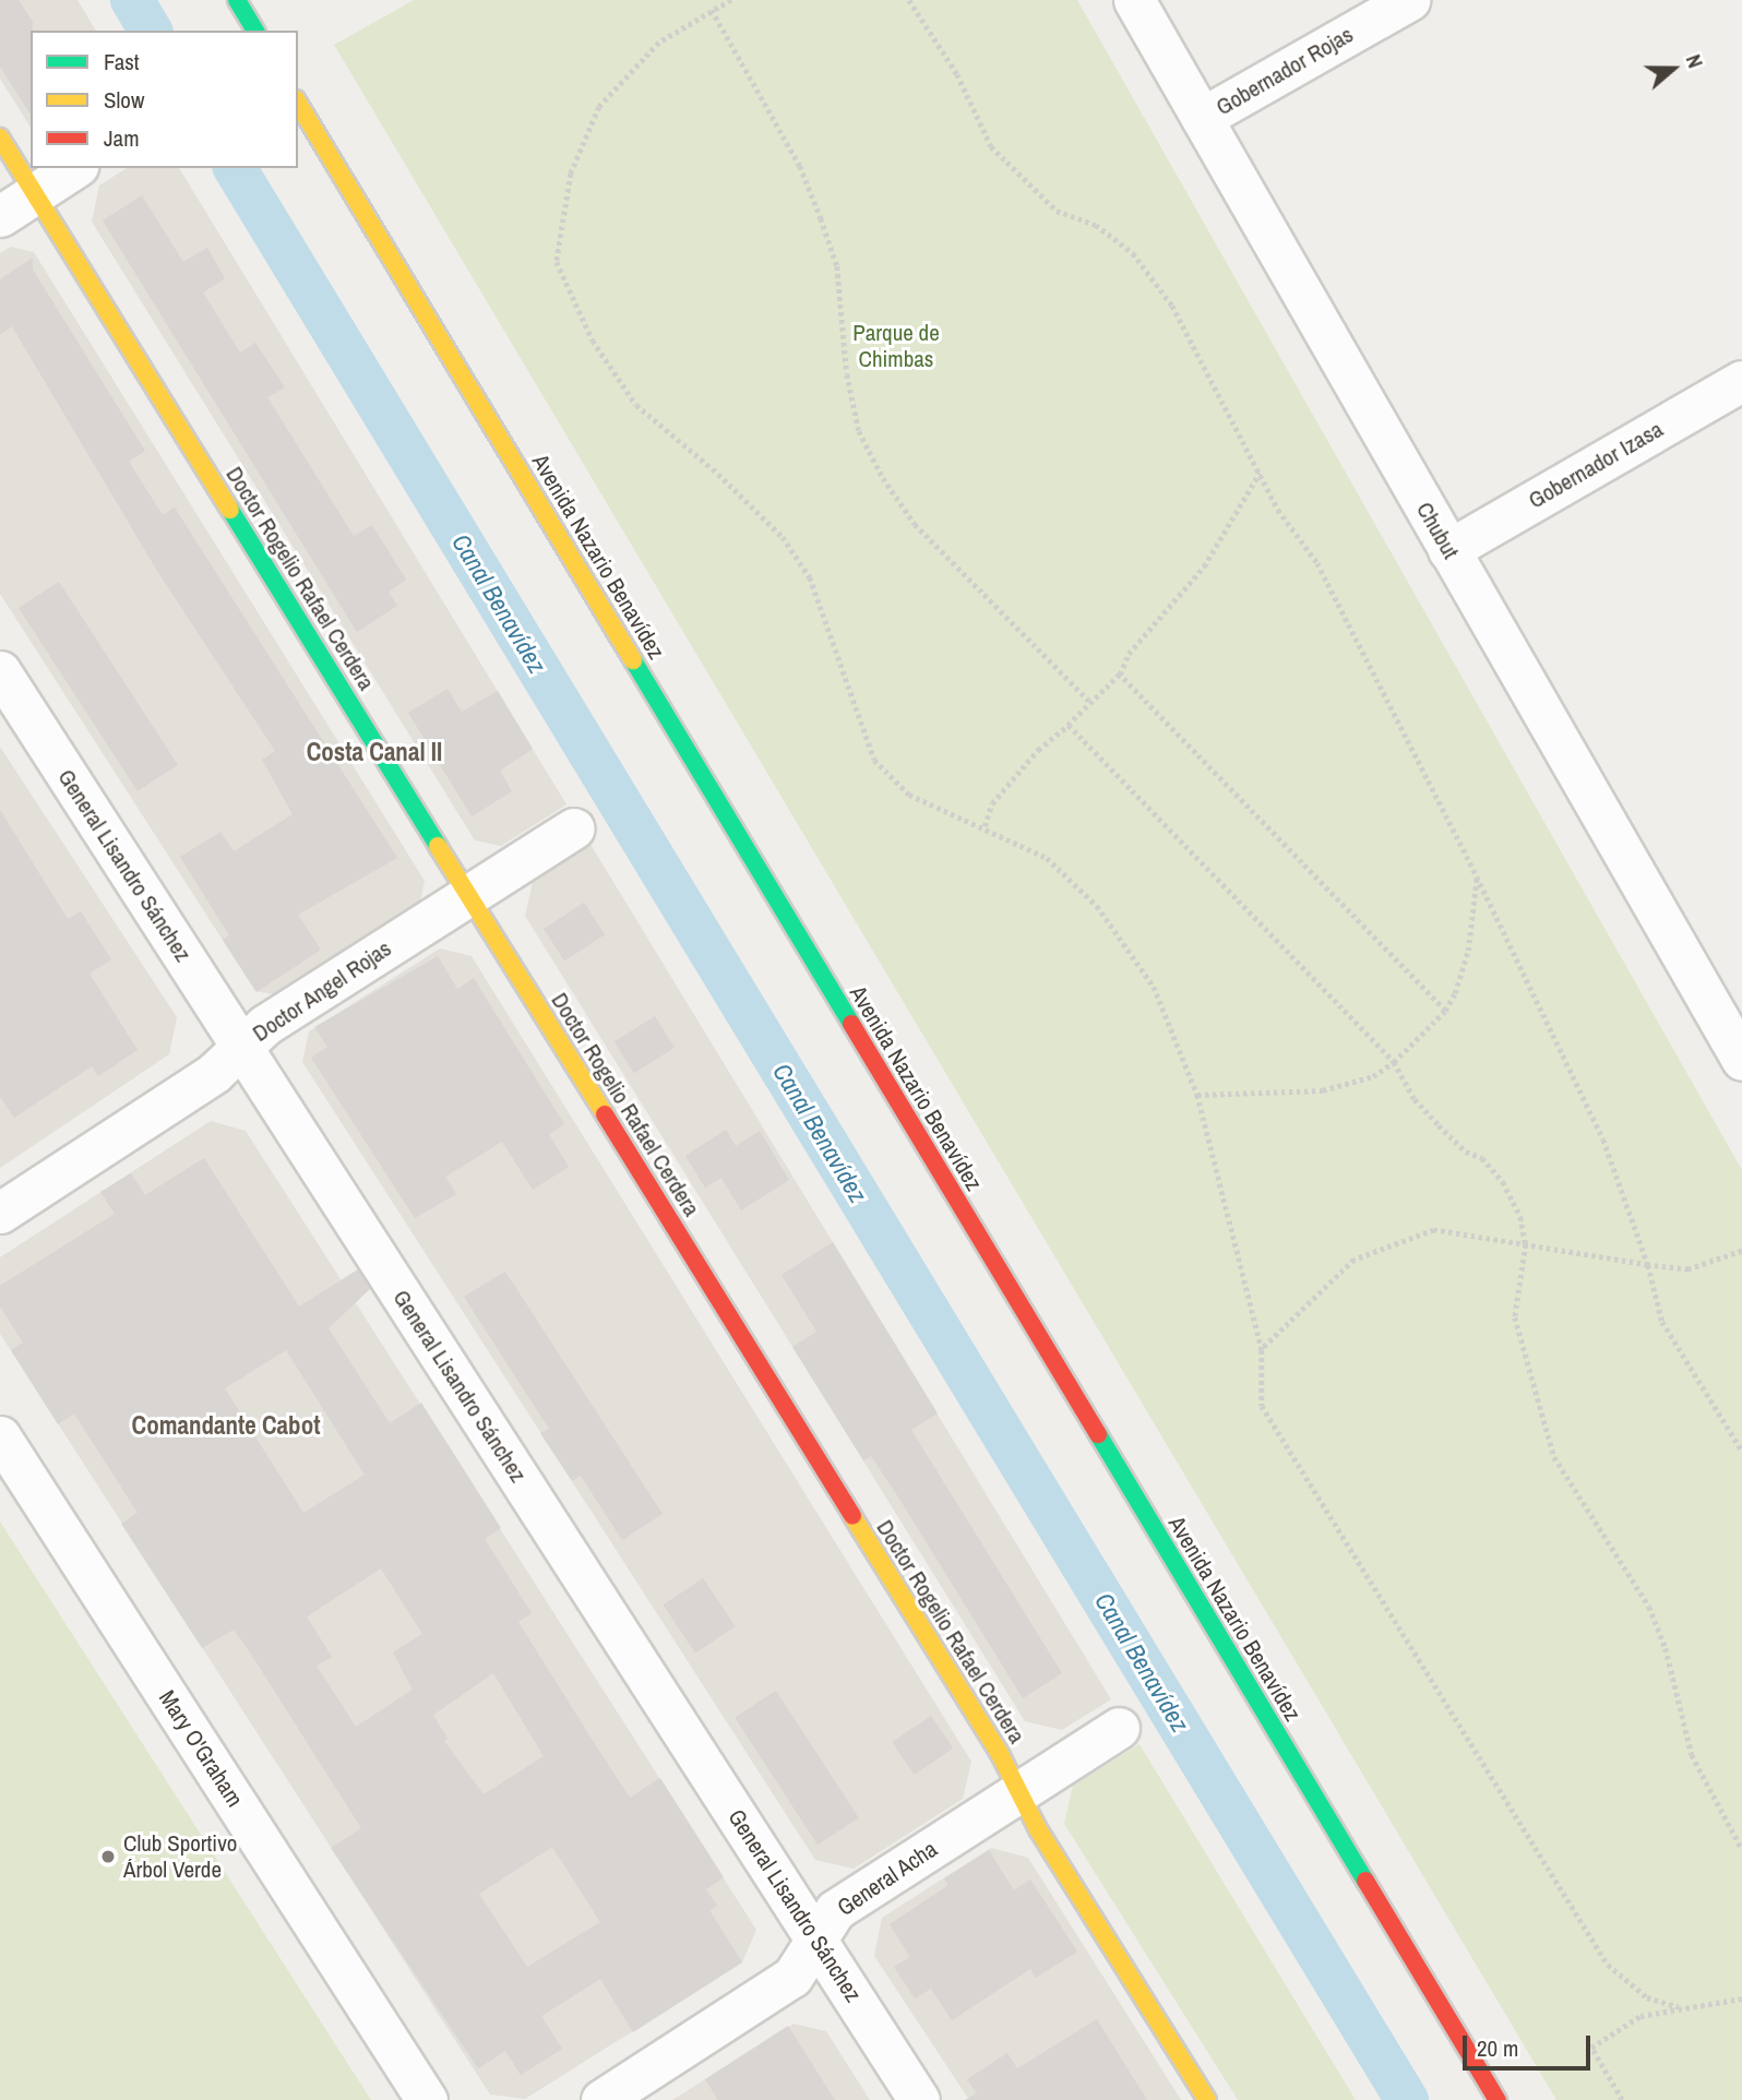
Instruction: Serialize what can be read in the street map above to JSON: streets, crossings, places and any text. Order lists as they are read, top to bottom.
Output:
{
  "streets": {
    "main road": ["Avenida Nazario Benavídez", "Doctor Rogelio Rafael Cerdera"],
    "street": [
      "Gobernador Rojas",
      "Gobernador Izasa",
      "Chubut",
      "General Lisandro Sánchez",
      "Doctor Angel Rojas",
      "Mary O'Graham",
      "General Acha"
    ]
  },
  "crossings": [
    ["Gobernador Rojas", "Chubut"],
    ["Gobernador Izasa", "Chubut"],
    ["Doctor Rogelio Rafael Cerdera", "Doctor Angel Rojas"],
    ["Doctor Rogelio Rafael Cerdera", "General Acha"],
    ["General Lisandro Sánchez", "Doctor Angel Rojas"],
    ["General Lisandro Sánchez", "General Acha"]
  ],
  "districts": ["Costa Canal II", "Comandante Cabot"],
  "water": ["Canal Benavídez"],
  "parks": ["Parque de Chimbas"],
  "places": ["Club Sportivo Árbol Verde"],
  "legend": ["Fast", "Slow", "Jam"],
  "scale_bar": "20 m",
  "north": "right"
}
